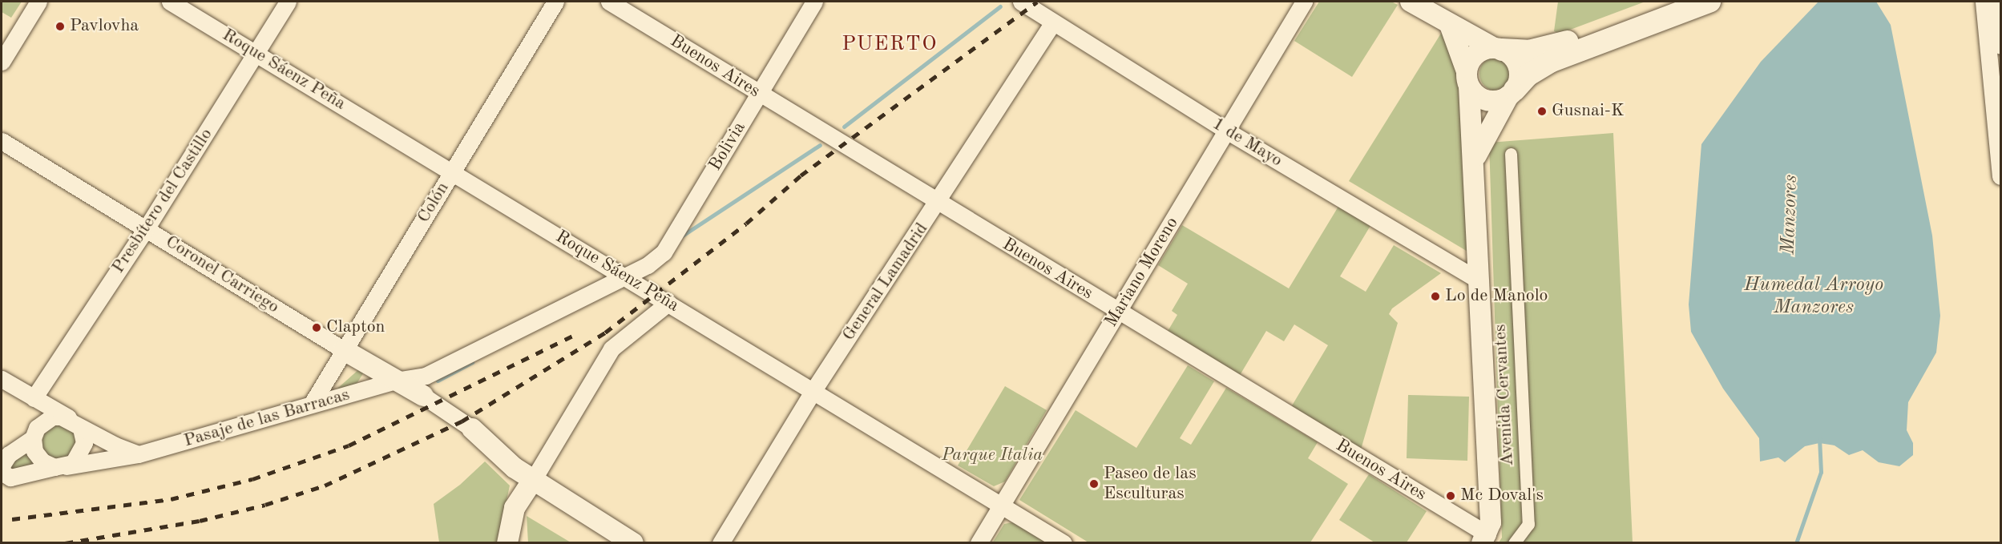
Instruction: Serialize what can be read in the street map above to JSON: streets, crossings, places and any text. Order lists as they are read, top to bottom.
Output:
{
  "streets": {
    "street": [
      "Buenos Aires",
      "Roque Sáenz Peña",
      "1 de Mayo",
      "Bolivia",
      "Presbítero del Castillo",
      "Colón",
      "Mariano Moreno",
      "Coronel Carriego",
      "General Lamadrid",
      "Avenida Cervantes",
      "Pasaje de las Barracas"
    ]
  },
  "crossings": [
    ["Buenos Aires", "Bolivia"],
    ["Buenos Aires", "Mariano Moreno"],
    ["Buenos Aires", "General Lamadrid"],
    ["Roque Sáenz Peña", "Bolivia"],
    ["Roque Sáenz Peña", "Presbítero del Castillo"],
    ["Roque Sáenz Peña", "Colón"],
    ["Roque Sáenz Peña", "Mariano Moreno"],
    ["Roque Sáenz Peña", "General Lamadrid"],
    ["1 de Mayo", "Mariano Moreno"],
    ["1 de Mayo", "General Lamadrid"],
    ["Bolivia", "Pasaje de las Barracas"],
    ["Presbítero del Castillo", "Coronel Carriego"],
    ["Presbítero del Castillo", "Pasaje de las Barracas"],
    ["Colón", "Coronel Carriego"],
    ["Colón", "Pasaje de las Barracas"]
  ],
  "districts": ["PUERTO"],
  "water": ["Manzores", "Humedal Arroyo Manzores"],
  "parks": ["Parque Italia"],
  "places": [
    "Pavlovha",
    "Gusnai-K",
    "Lo de Manolo",
    "Clapton",
    "Paseo de las Esculturas",
    "Mc Doval's"
  ]
}
